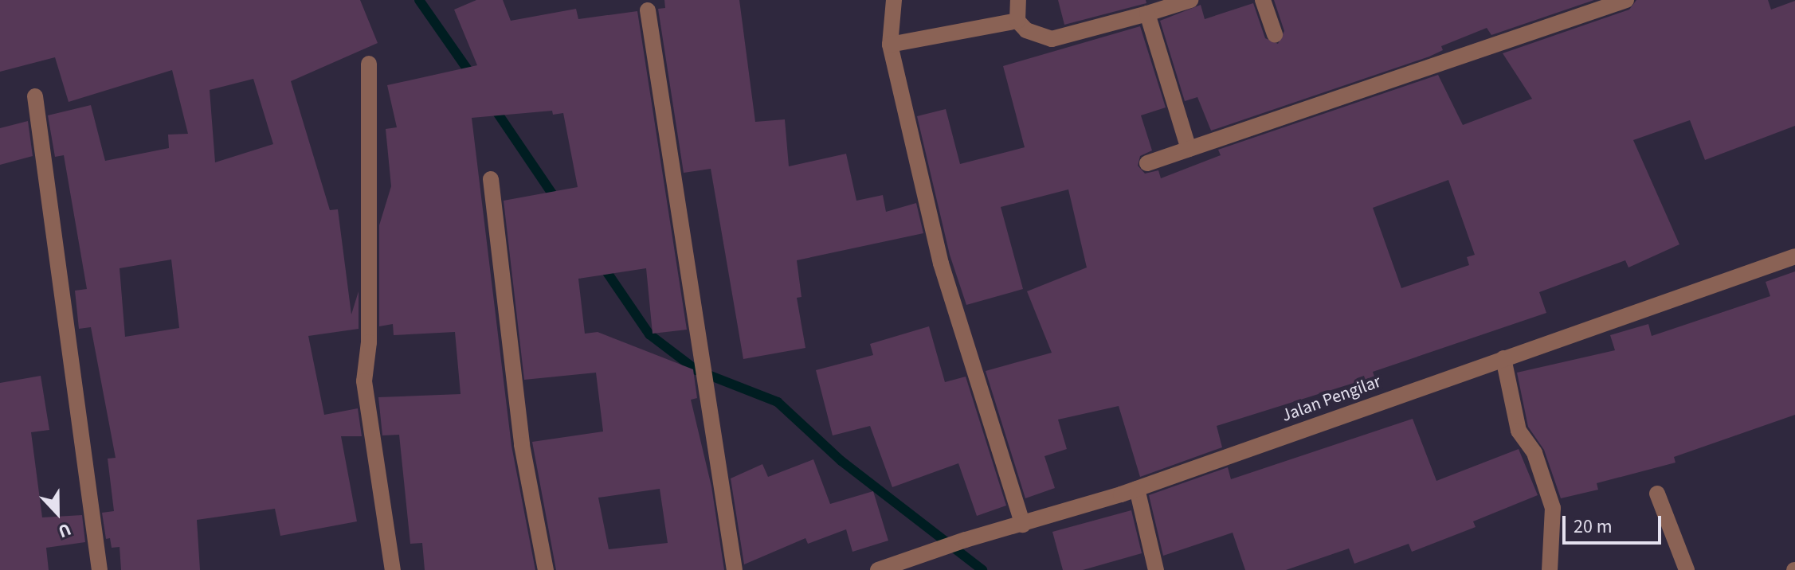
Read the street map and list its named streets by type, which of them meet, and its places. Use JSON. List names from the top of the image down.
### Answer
{
  "streets": {
    "street": ["Jalan Pengilar"]
  },
  "scale_bar": "20 m",
  "north": "bottom"
}
